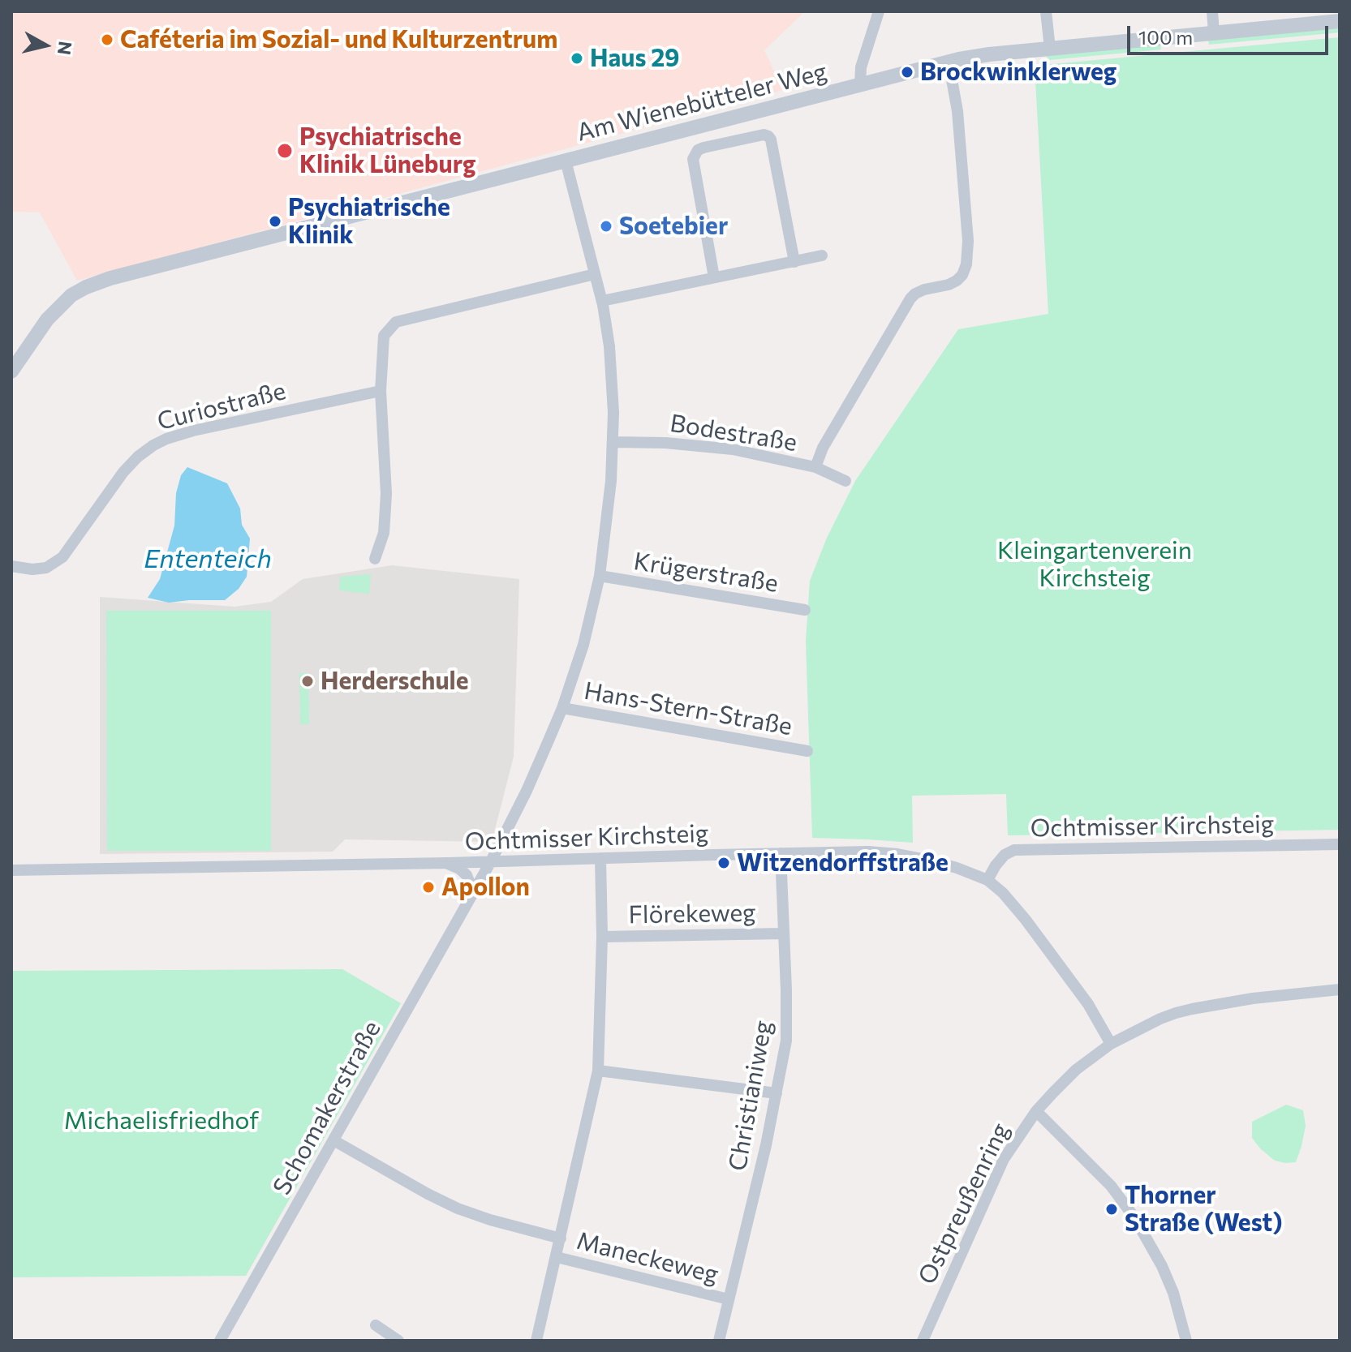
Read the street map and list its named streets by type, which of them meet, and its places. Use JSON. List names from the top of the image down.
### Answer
{
  "streets": {
    "street": [
      "Am Wienebütteler Weg",
      "Curiostraße",
      "Bodestraße",
      "Krügerstraße",
      "Hans-Stern-Straße",
      "Ochtmisser Kirchsteig",
      "Flörekeweg",
      "Christianiweg",
      "Schomakerstraße",
      "Ostpreußenring",
      "Maneckeweg"
    ]
  },
  "crossings": [
    ["Am Wienebütteler Weg", "Schomakerstraße"],
    ["Bodestraße", "Schomakerstraße"],
    ["Krügerstraße", "Schomakerstraße"],
    ["Hans-Stern-Straße", "Schomakerstraße"],
    ["Ochtmisser Kirchsteig", "Christianiweg"],
    ["Ochtmisser Kirchsteig", "Schomakerstraße"],
    ["Flörekeweg", "Christianiweg"],
    ["Christianiweg", "Maneckeweg"]
  ],
  "water": ["Ententeich"],
  "parks": ["Kleingartenverein Kirchsteig", "Michaelisfriedhof"],
  "places": [
    "Caféteria im Sozial- und Kulturzentrum",
    "Haus 29",
    "Brockwinklerweg",
    "Psychiatrische Klinik Lüneburg",
    "Psychiatrische Klinik",
    "Soetebier",
    "Herderschule",
    "Witzendorffstraße",
    "Apollon",
    "Thorner Straße (West)"
  ],
  "scale_bar": "100 m",
  "north": "right"
}
